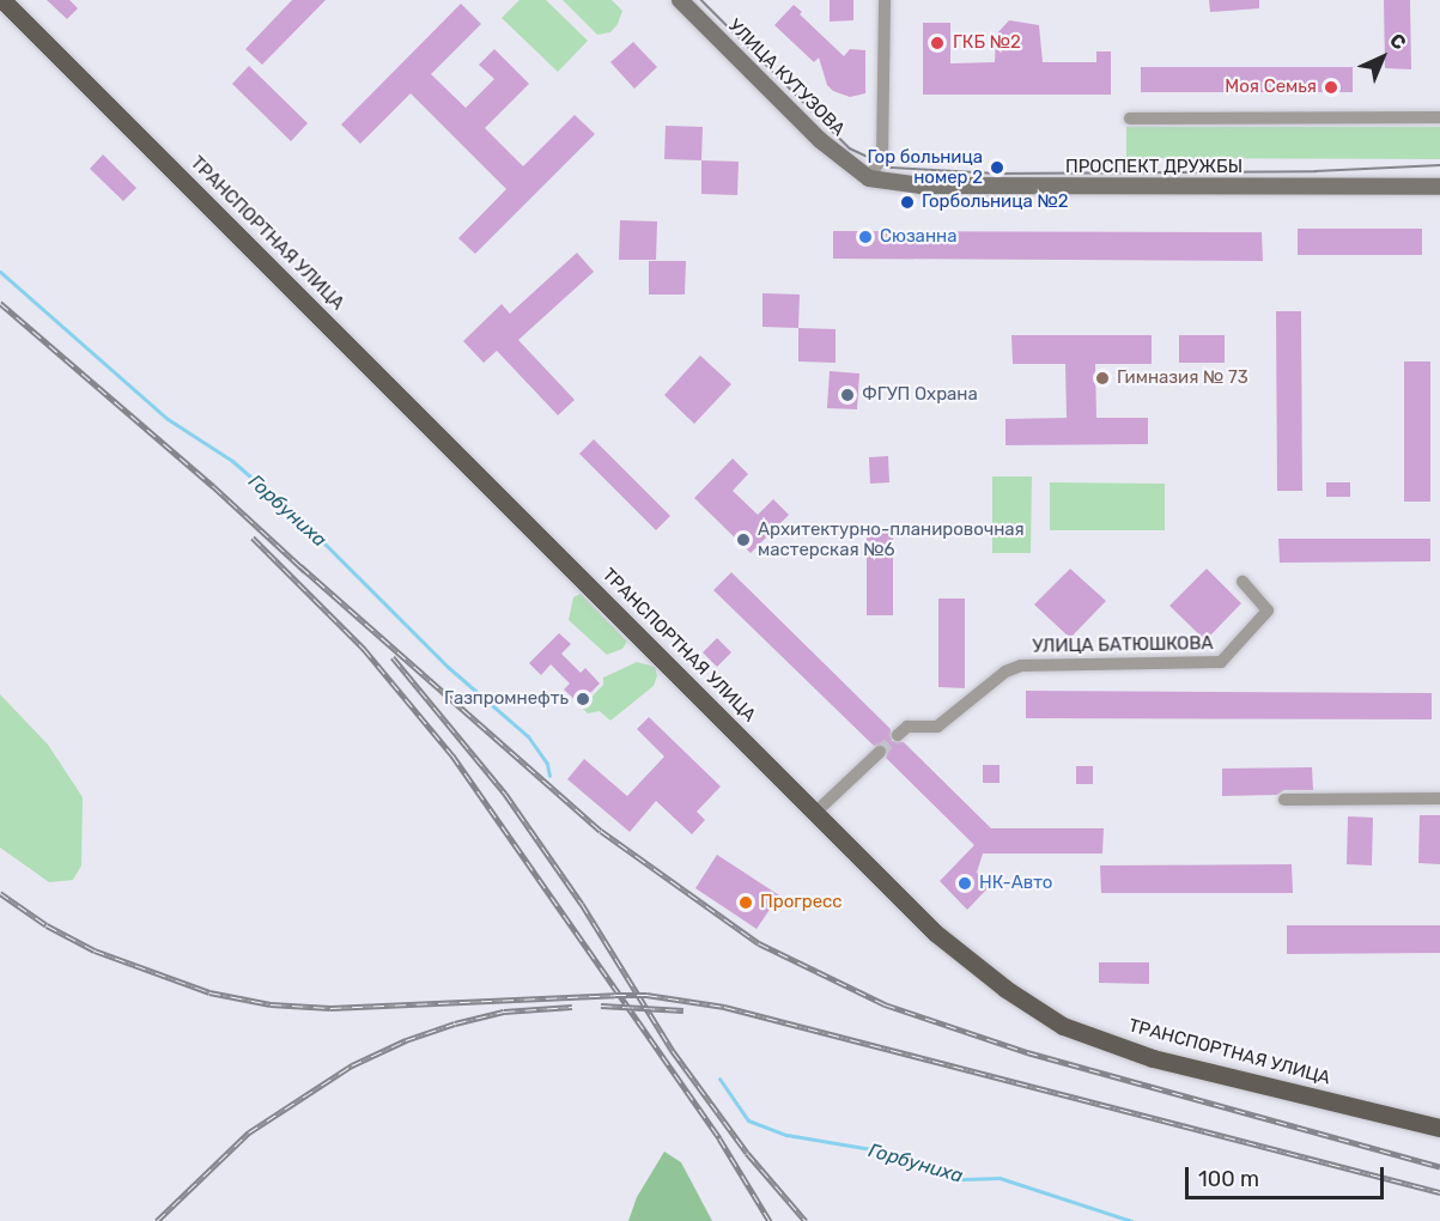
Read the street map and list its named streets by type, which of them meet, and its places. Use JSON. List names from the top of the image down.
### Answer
{
  "streets": {
    "main road": ["УЛИЦА КУТУЗОВА", "ПРОСПЕКТ ДРУЖБЫ", "ТРАНСПОРТНАЯ УЛИЦА"],
    "street": ["УЛИЦА БАТЮШКОВА"]
  },
  "crossings": [
    ["УЛИЦА КУТУЗОВА", "ПРОСПЕКТ ДРУЖБЫ"]
  ],
  "water": ["Горбуниха"],
  "places": [
    "ГКБ №2",
    "Моя Семья",
    "Гор больница номер 2",
    "Горбольница №2",
    "Сюзанна",
    "Гимназия № 73",
    "ФГУП Охрана",
    "Архитектурно-планировочная мастерская №6",
    "Газпромнефть",
    "НК-Авто",
    "Прогресс"
  ],
  "scale_bar": "100 m",
  "north": "top right"
}
